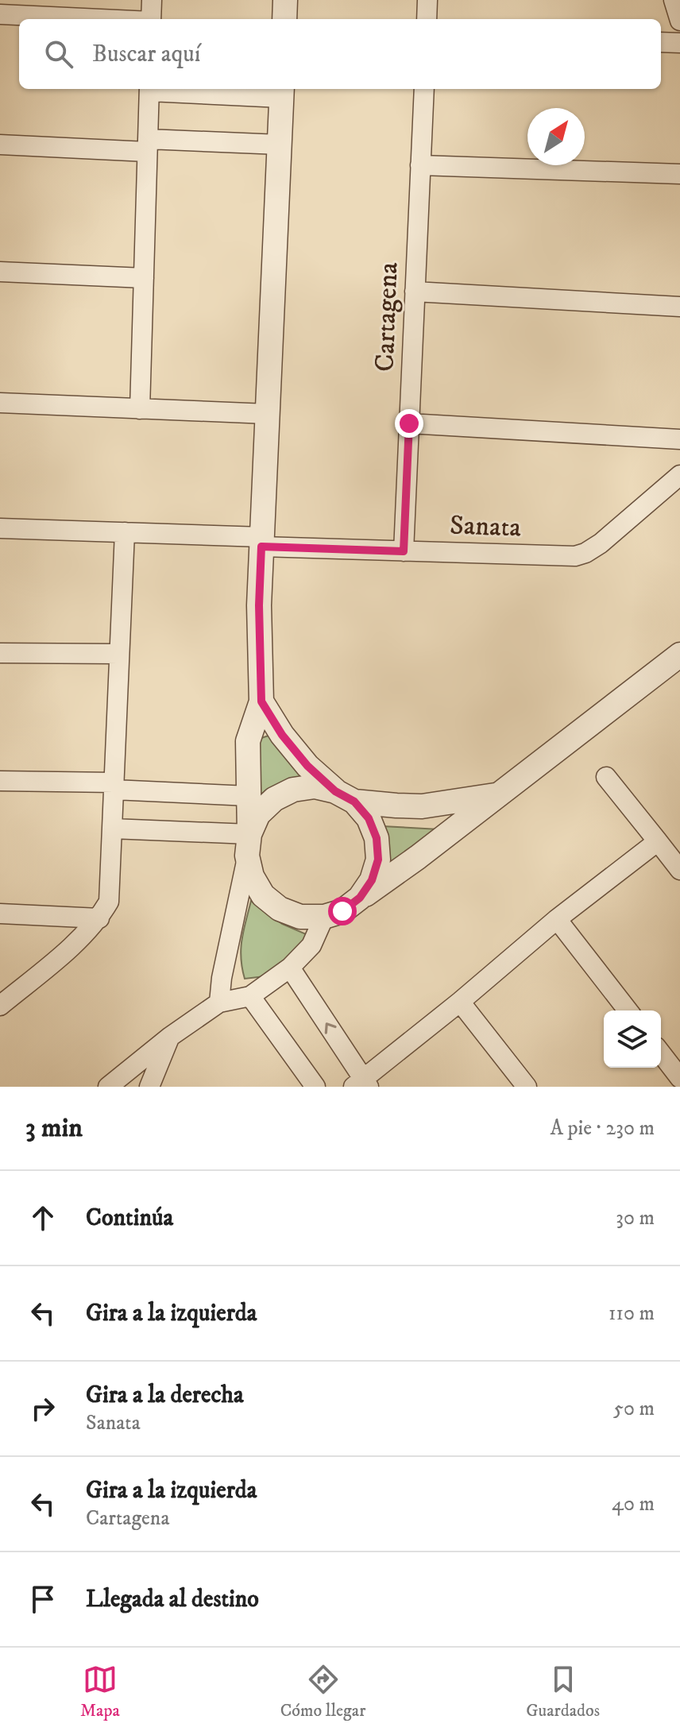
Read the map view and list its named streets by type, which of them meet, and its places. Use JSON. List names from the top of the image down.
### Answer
{
  "streets": {
    "street": ["Cartagena", "Sanata"]
  },
  "crossings": [
    ["Cartagena", "Sanata"]
  ],
  "north": "top right",
  "page": {
    "search": "Buscar aquí",
    "heading": ["3 min", "A pie · 230 m"],
    "list": [
      ["Continúa", "30 m"],
      ["Gira a la izquierda", "110 m"],
      ["Gira a la derecha", "Sanata", "50 m"],
      ["Gira a la izquierda", "Cartagena", "40 m"],
      "Llegada al destino"
    ],
    "nav": ["Mapa", "Cómo llegar", "Guardados"]
  }
}
